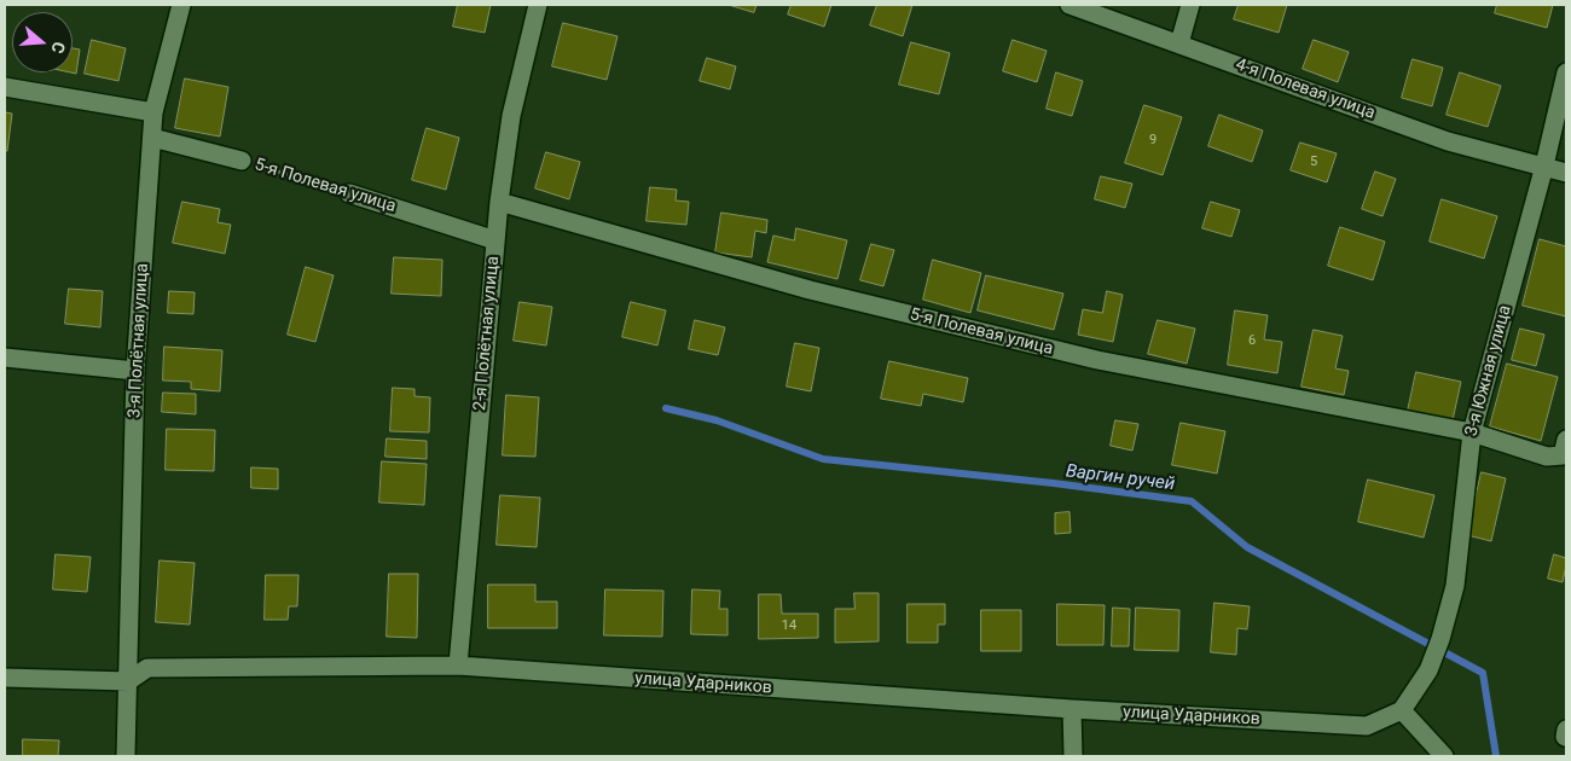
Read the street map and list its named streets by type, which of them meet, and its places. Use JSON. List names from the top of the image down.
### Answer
{
  "streets": {
    "street": [
      "4-я Полевая улица",
      "5-я Полевая улица",
      "2-я Полётная улица",
      "3-я Полётная улица",
      "3-я Южная улица",
      "улица Ударников"
    ]
  },
  "crossings": [
    ["4-я Полевая улица", "3-я Южная улица"],
    ["5-я Полевая улица", "2-я Полётная улица"],
    ["5-я Полевая улица", "3-я Полётная улица"],
    ["5-я Полевая улица", "3-я Южная улица"],
    ["2-я Полётная улица", "улица Ударников"],
    ["3-я Полётная улица", "улица Ударников"],
    ["3-я Южная улица", "улица Ударников"]
  ],
  "water": ["Варгин ручей"],
  "house_numbers": [
    "9",
    "5",
    "6",
    "14"
  ],
  "north": "right"
}
